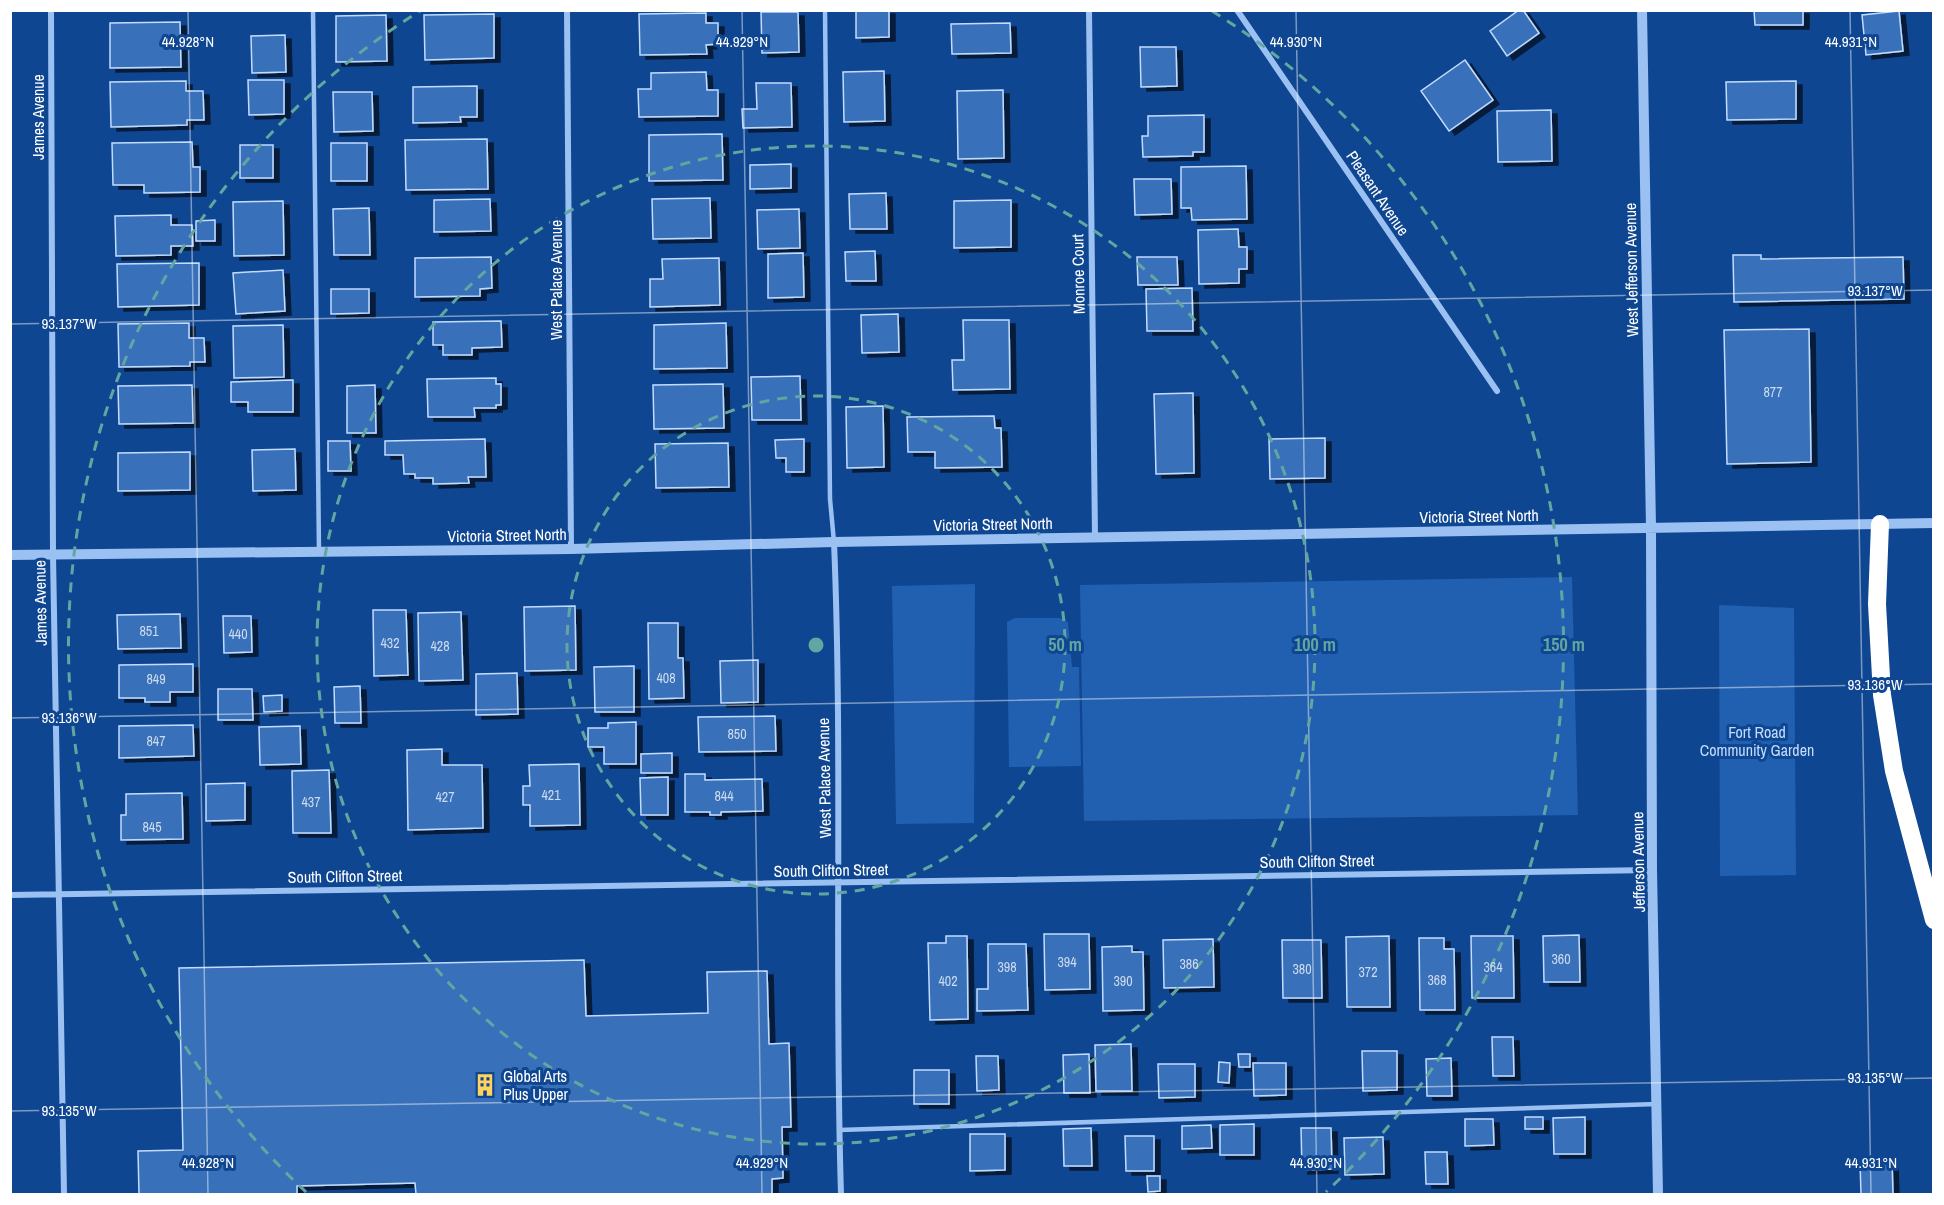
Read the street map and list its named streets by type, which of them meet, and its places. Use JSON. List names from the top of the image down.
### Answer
{
  "streets": {
    "street": [
      "James Avenue",
      "Pleasant Avenue",
      "West Jefferson Avenue",
      "Monroe Court",
      "West Palace Avenue",
      "Victoria Street North",
      "South Clifton Street",
      "Jefferson Avenue"
    ]
  },
  "crossings": [
    ["James Avenue", "Victoria Street North"],
    ["James Avenue", "South Clifton Street"],
    ["West Jefferson Avenue", "Victoria Street North"],
    ["West Jefferson Avenue", "Jefferson Avenue"],
    ["Monroe Court", "Victoria Street North"],
    ["West Palace Avenue", "Victoria Street North"],
    ["West Palace Avenue", "South Clifton Street"],
    ["Victoria Street North", "Jefferson Avenue"],
    ["South Clifton Street", "Jefferson Avenue"]
  ],
  "parks": ["Fort Road Community Garden"],
  "places": {
    "building": ["Global Arts Plus Upper"]
  },
  "house_numbers": [
    "877",
    "851",
    "440",
    "432",
    "428",
    "408",
    "849",
    "850",
    "847",
    "421",
    "844",
    "427",
    "437",
    "845",
    "360",
    "394",
    "386",
    "398",
    "364",
    "380",
    "372",
    "368",
    "402",
    "390"
  ],
  "coordinates": [
    "44.928°N",
    "44.929°N",
    "44.930°N",
    "44.931°N",
    "93.137°W",
    "93.136°W",
    "93.135°W"
  ],
  "rings": ["50 m", "100 m", "150 m"]
}
